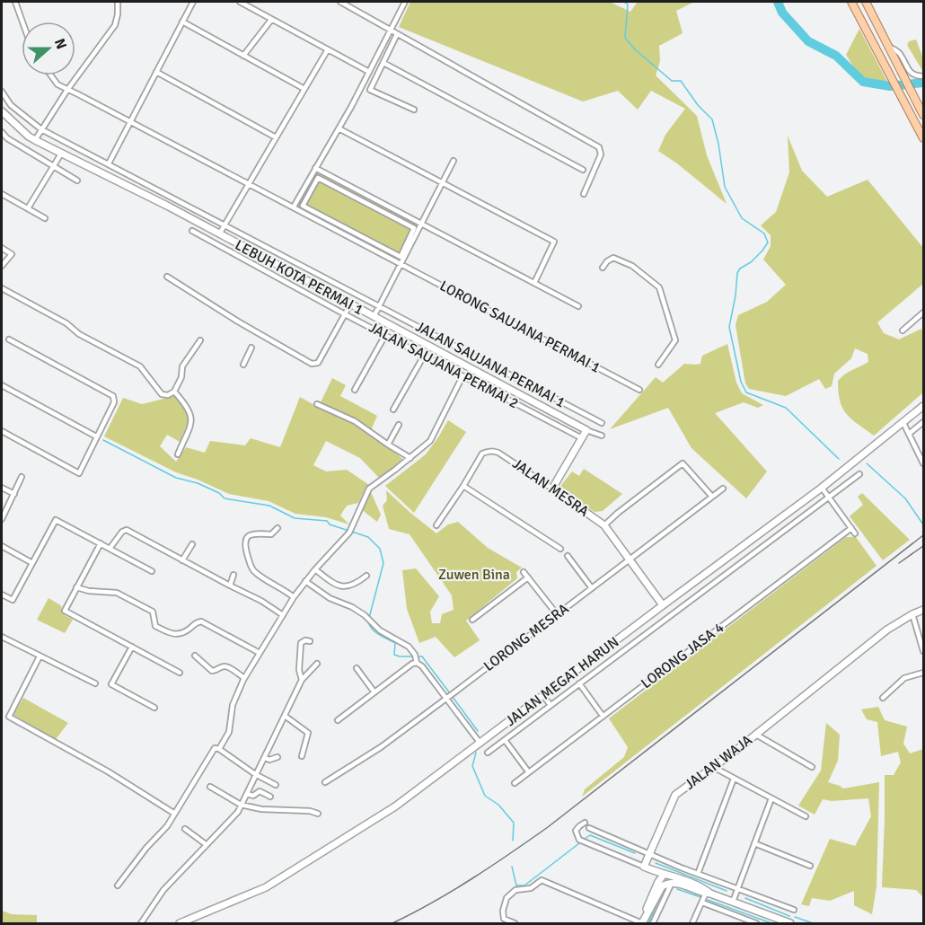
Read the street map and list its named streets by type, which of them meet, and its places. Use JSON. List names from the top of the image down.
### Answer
{
  "streets": {
    "street": [
      "LEBUH KOTA PERMAI 1",
      "LORONG SAUJANA PERMAI 1",
      "JALAN SAUJANA PERMAI 1",
      "JALAN SAUJANA PERMAI 2",
      "JALAN MESRA",
      "LORONG MESRA",
      "LORONG JASA 4",
      "JALAN MEGAT HARUN",
      "JALAN WAJA"
    ]
  },
  "crossings": [
    ["LEBUH KOTA PERMAI 1", "JALAN SAUJANA PERMAI 1"],
    ["JALAN MESRA", "LORONG MESRA"],
    ["JALAN MESRA", "JALAN MEGAT HARUN"]
  ],
  "parks": ["Zuwen Bina"],
  "north": "right"
}
